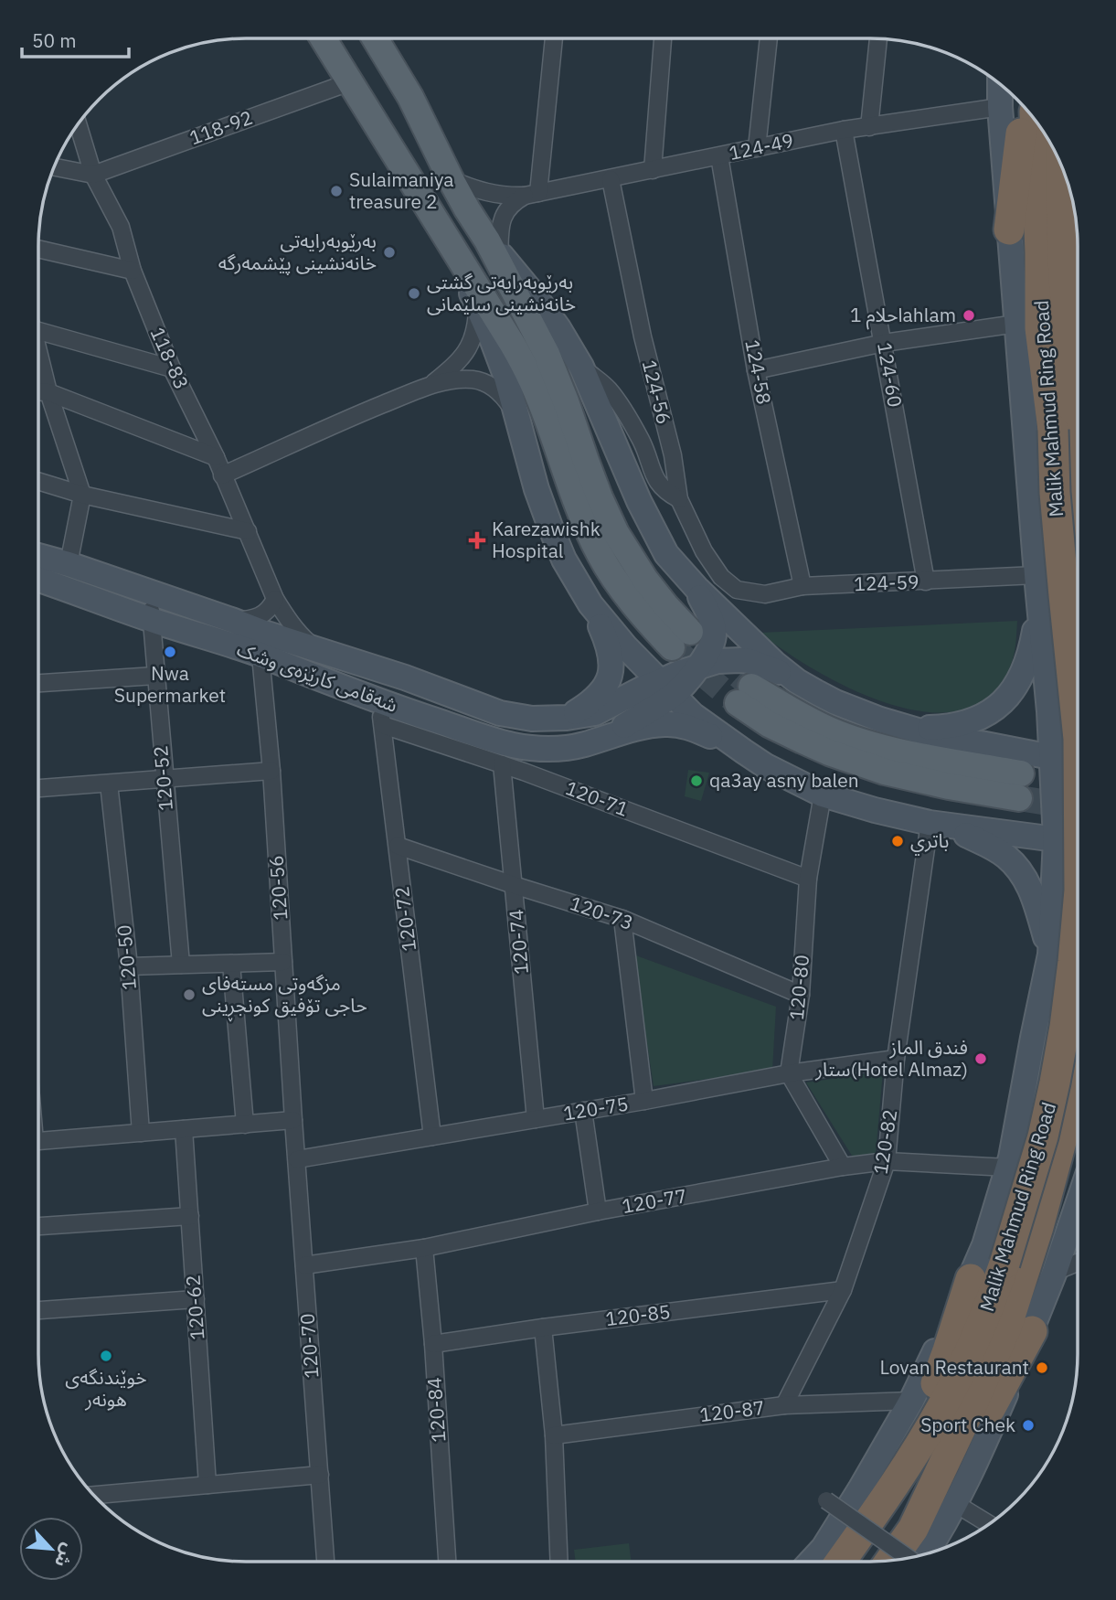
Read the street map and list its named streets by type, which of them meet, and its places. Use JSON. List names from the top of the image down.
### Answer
{
  "streets": {
    "highway": ["Malik Mahmud Ring Road"],
    "main road": ["شەقامی کارێزەی وشک"],
    "street": [
      "118-92",
      "124-49",
      "118-83",
      "124-58",
      "124-60",
      "124-56",
      "124-59",
      "120-52",
      "120-71",
      "120-56",
      "120-73",
      "120-72",
      "120-74",
      "120-50",
      "120-80",
      "120-75",
      "120-82",
      "120-77",
      "120-62",
      "120-85",
      "120-70",
      "120-84",
      "120-87"
    ]
  },
  "crossings": [
    ["118-92", "118-83"],
    ["124-49", "124-58"],
    ["124-49", "124-60"],
    ["124-49", "124-56"],
    ["118-83", "شەقامی کارێزەی وشک"],
    ["124-58", "124-59"],
    ["124-60", "124-59"],
    ["124-56", "124-59"],
    ["شەقامی کارێزەی وشک", "120-52"],
    ["شەقامی کارێزەی وشک", "120-56"],
    ["شەقامی کارێزەی وشک", "120-72"],
    ["120-71", "120-72"],
    ["120-71", "120-74"],
    ["120-71", "120-80"],
    ["120-56", "120-70"],
    ["120-73", "120-72"],
    ["120-73", "120-74"],
    ["120-73", "120-80"],
    ["120-72", "120-75"],
    ["120-74", "120-75"],
    ["120-80", "120-75"],
    ["120-75", "120-82"],
    ["120-75", "120-70"],
    ["120-82", "120-77"],
    ["120-82", "120-85"],
    ["120-82", "120-87"],
    ["120-77", "120-70"],
    ["120-77", "120-84"],
    ["120-85", "120-84"]
  ],
  "places": {
    "other": [
      "Sulaimaniya treasure 2",
      "بەرێوبەرایەتی خانەنشینی پێشمەرگە",
      "بەرێوبەرایەتی گشتی خانەنشینی سلێمانی",
      "احلام 1ahlam",
      "Nwa Supermarket",
      "qa3ay asny balen",
      "باتري",
      "مزگەوتی مستەفاى حاجى تۆفيق کونجڕینی",
      "فندق الماز ستار(Hotel Almaz)",
      "خوێندنگەی هونەر",
      "Lovan Restaurant",
      "Sport Chek"
    ],
    "health": ["Karezawishk ‌Hospital"]
  },
  "scale_bar": "50 m",
  "north": "bottom right"
}
